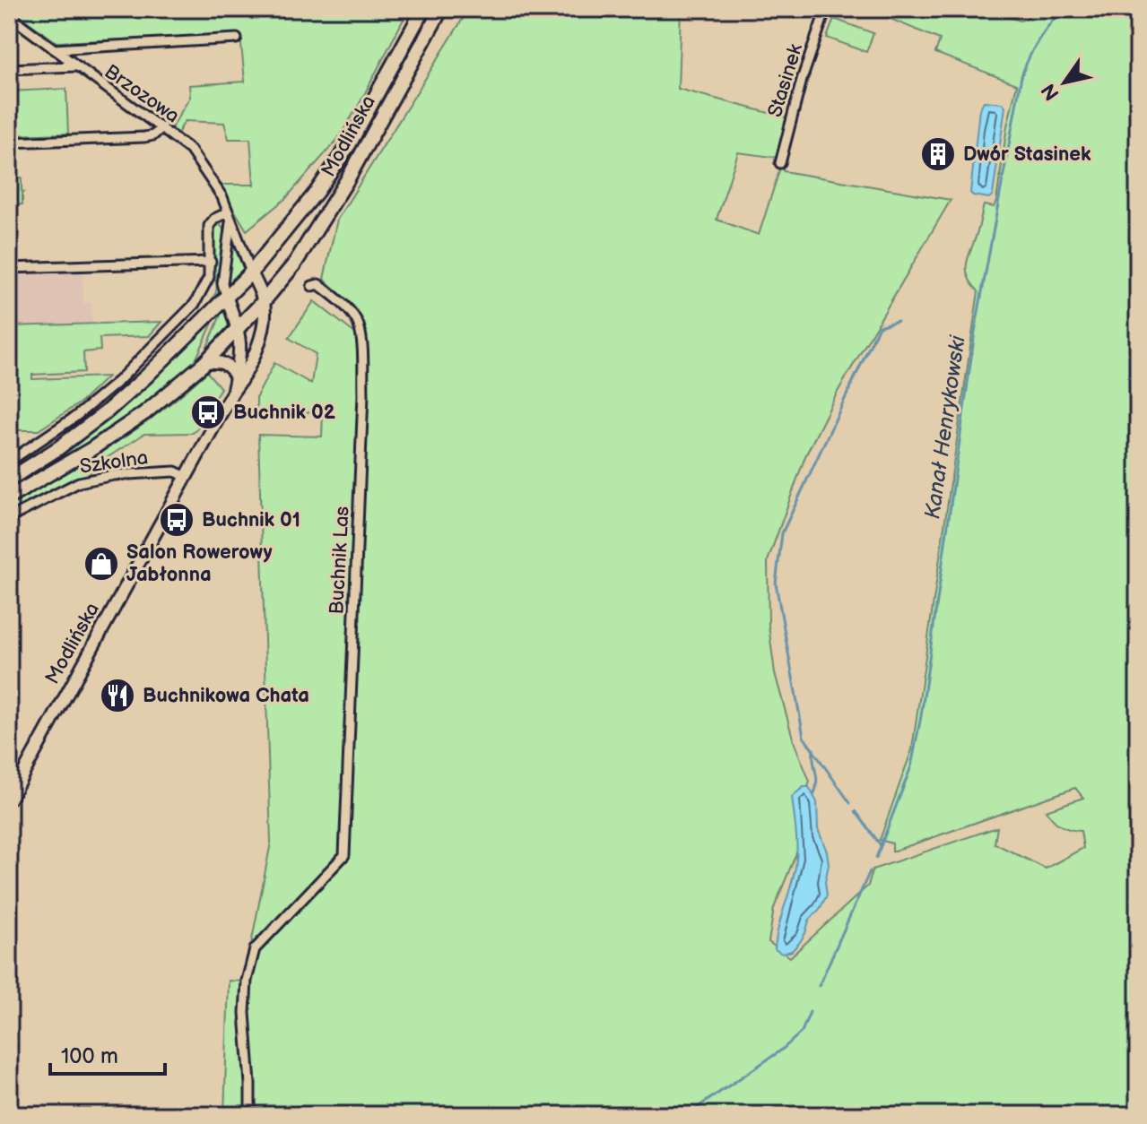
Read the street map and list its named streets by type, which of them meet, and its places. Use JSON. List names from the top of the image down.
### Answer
{
  "streets": {
    "main road": ["Modlińska"],
    "street": [
      "Stasinek",
      "Brzozowa",
      "Szkolna",
      "Buchnik Las"
    ]
  },
  "crossings": [
    ["Brzozowa", "Modlińska"],
    ["Modlińska", "Szkolna"]
  ],
  "water": ["Kanał Henrykowski"],
  "places": {
    "building": ["Dwór Stasinek"],
    "bus stop": ["Buchnik 02", "Buchnik 01"],
    "shop": ["Salon Rowerowy Jabłonna"],
    "restaurant": ["Buchnikowa Chata"]
  },
  "scale_bar": "100 m",
  "north": "bottom left"
}
